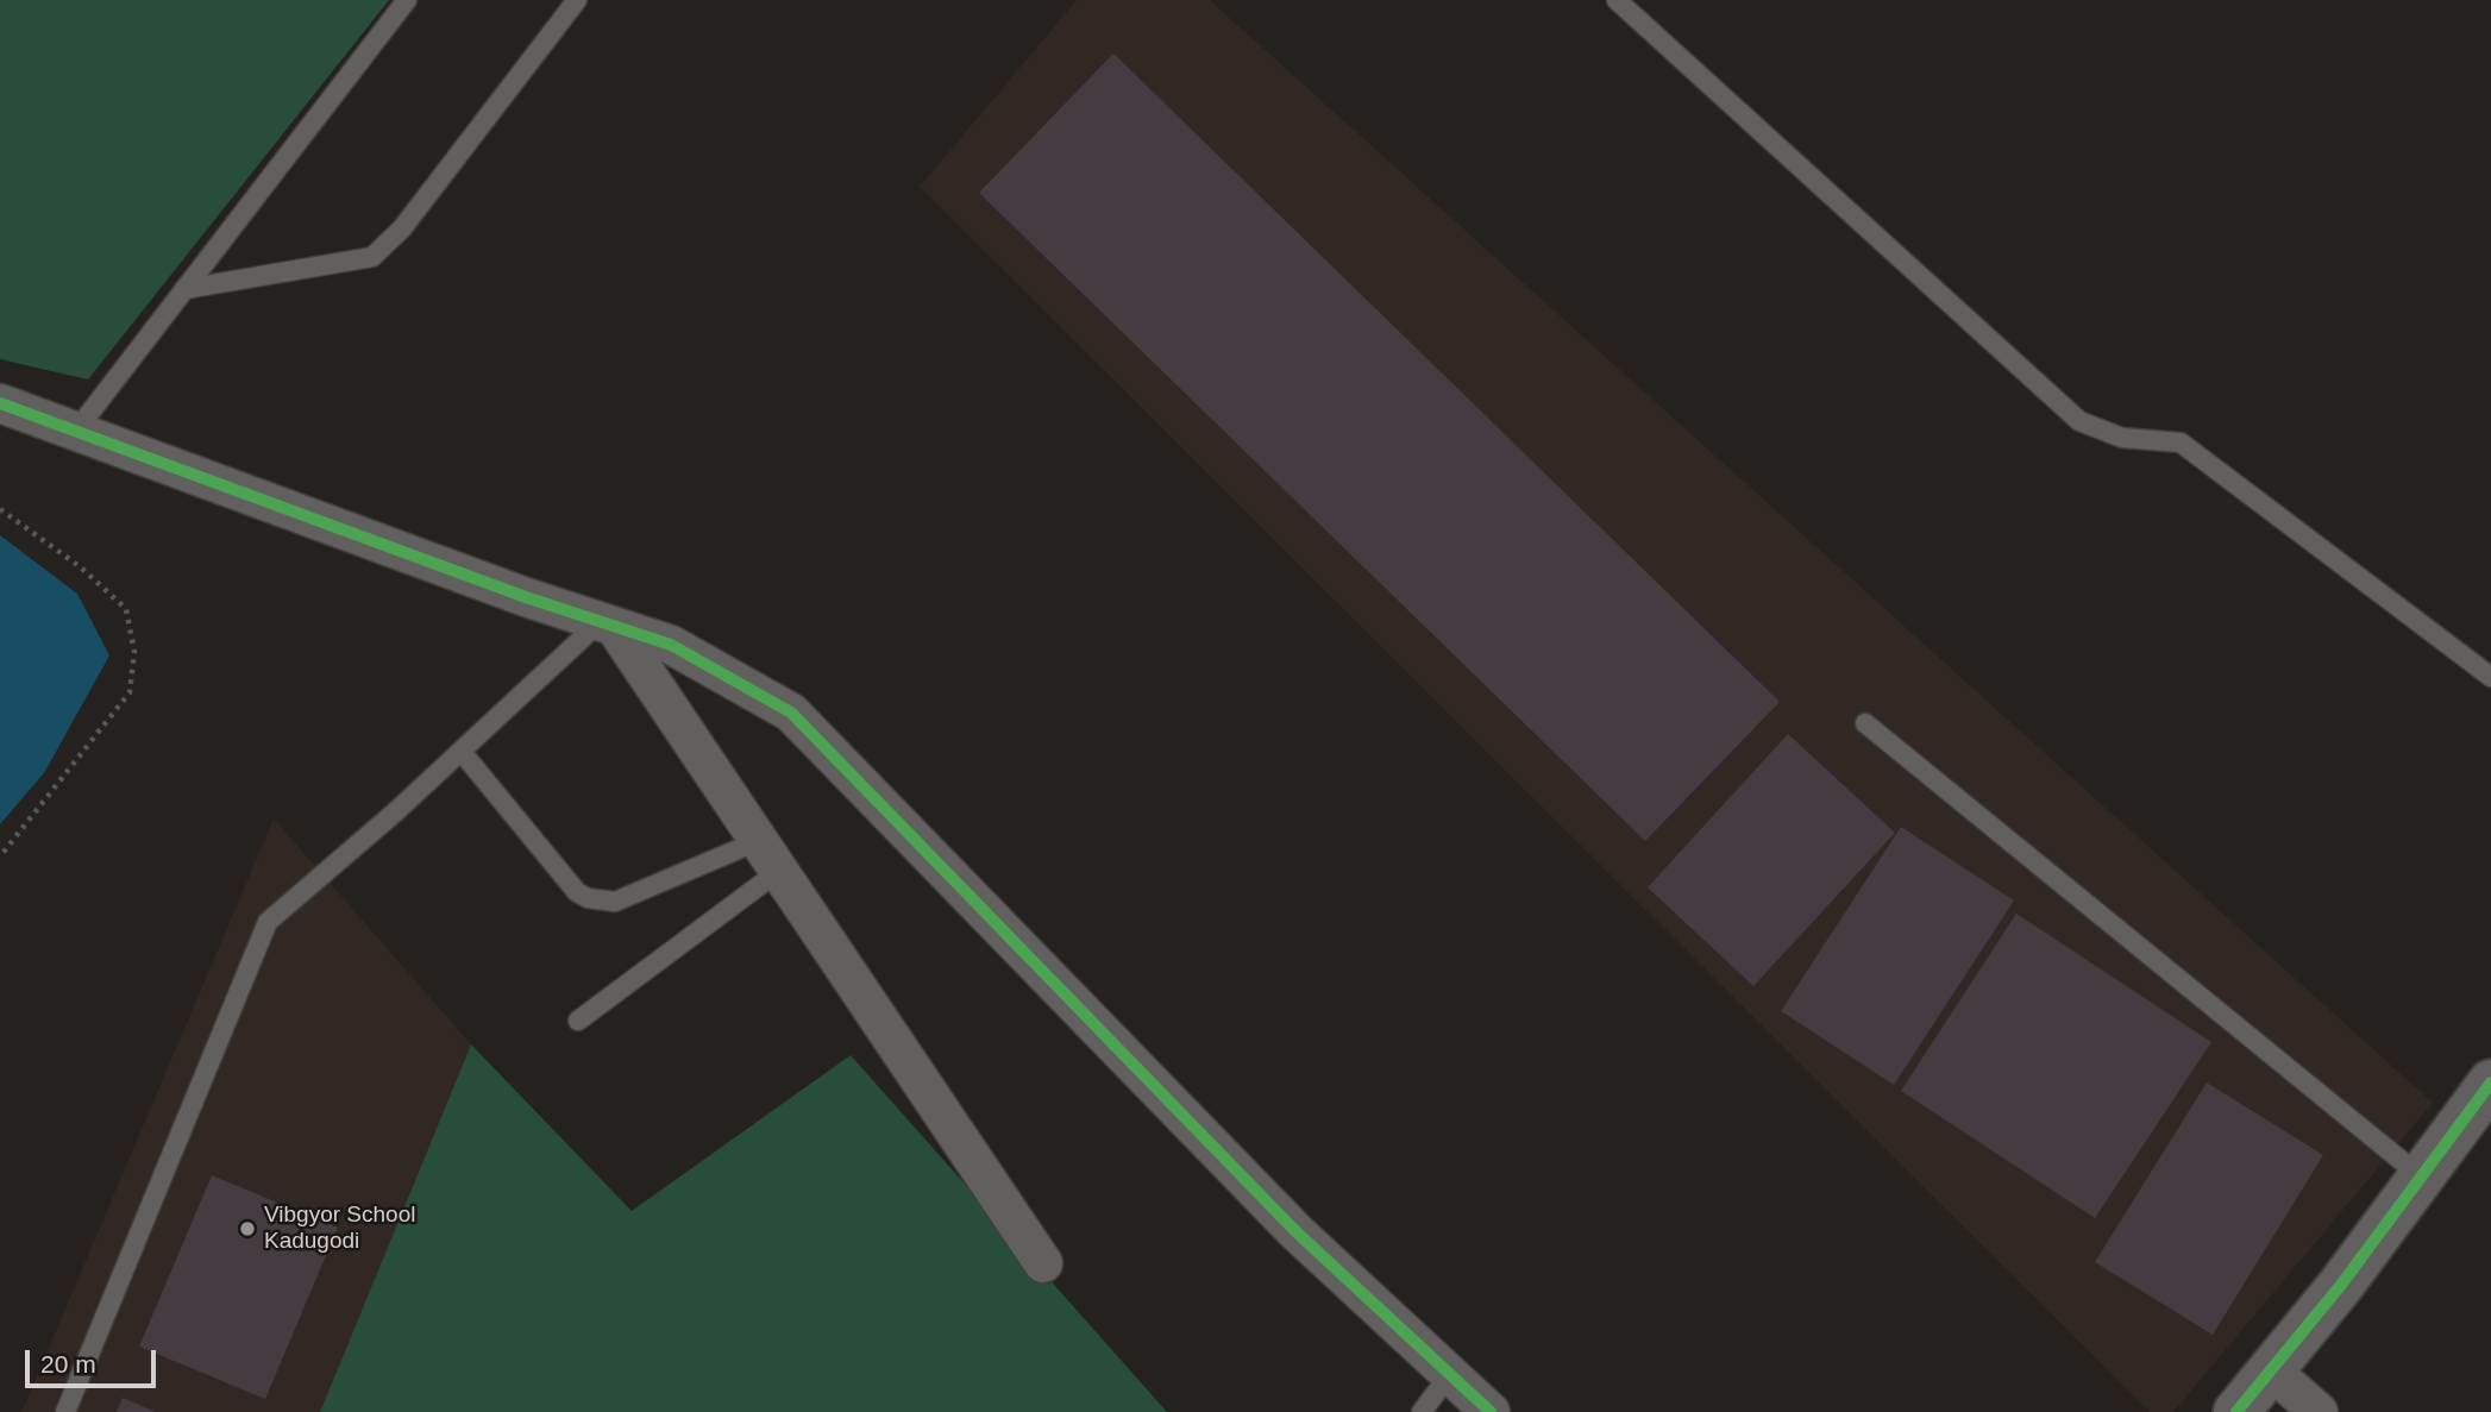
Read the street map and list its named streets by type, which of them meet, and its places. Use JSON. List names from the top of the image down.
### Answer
{
  "places": ["Vibgyor School Kadugodi"],
  "scale_bar": "20 m"
}
